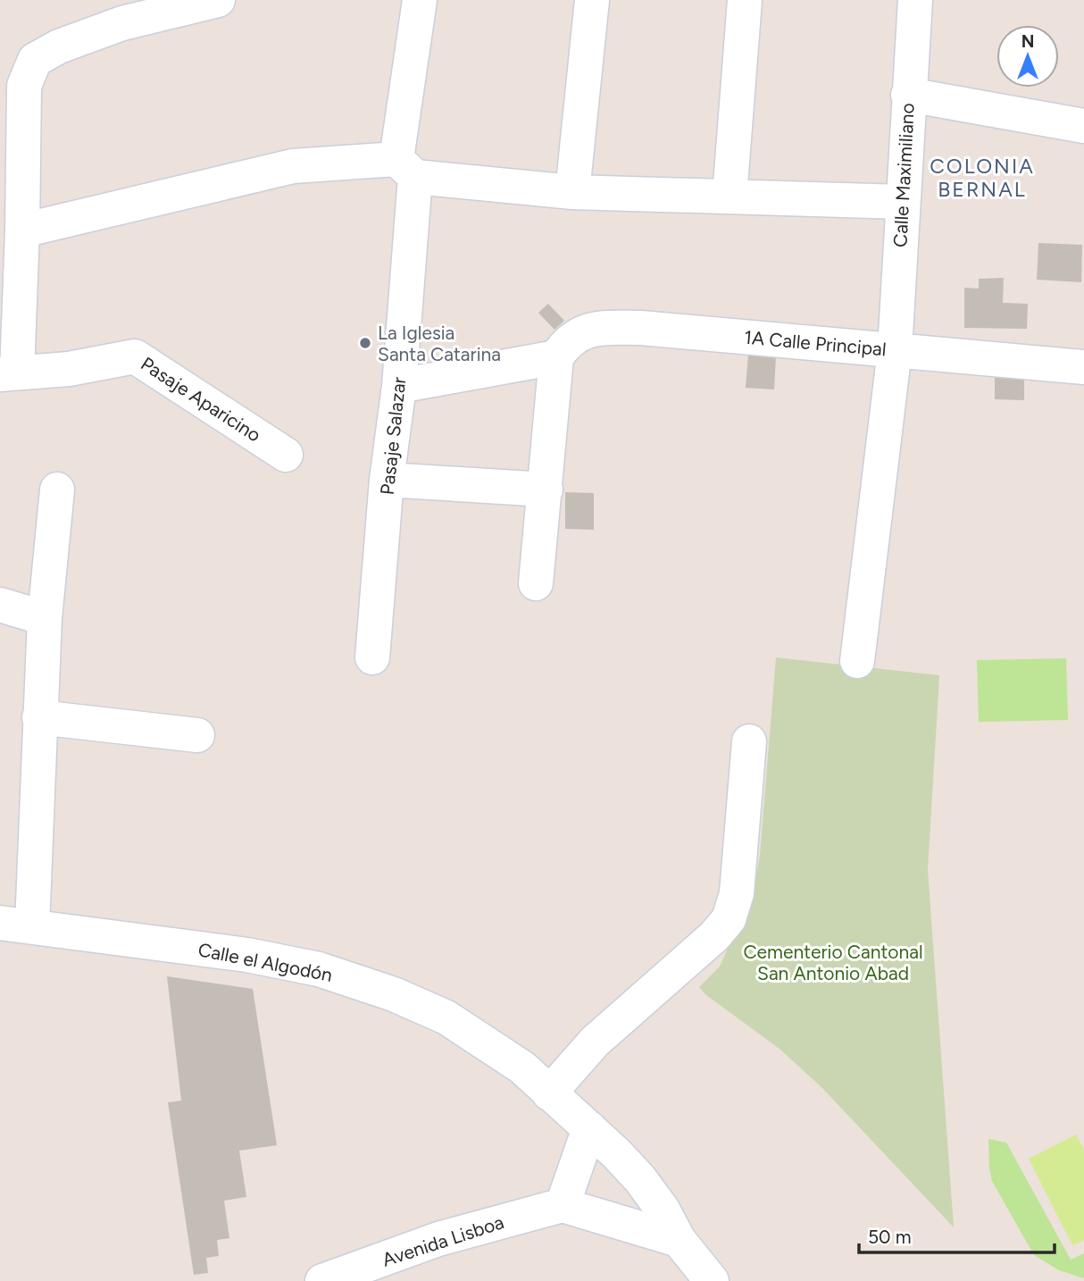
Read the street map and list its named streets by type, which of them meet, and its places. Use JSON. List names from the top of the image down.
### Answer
{
  "streets": {
    "street": [
      "Calle Maximiliano",
      "1A Calle Principal",
      "Pasaje Aparicino",
      "Pasaje Salazar",
      "Calle el Algodón",
      "Avenida Lisboa"
    ]
  },
  "crossings": [
    ["Calle Maximiliano", "1A Calle Principal"]
  ],
  "districts": ["COLONIA BERNAL"],
  "parks": ["Cementerio Cantonal San Antonio Abad"],
  "places": ["La Iglesia Santa Catarina"],
  "scale_bar": "50 m",
  "north": "top"
}
